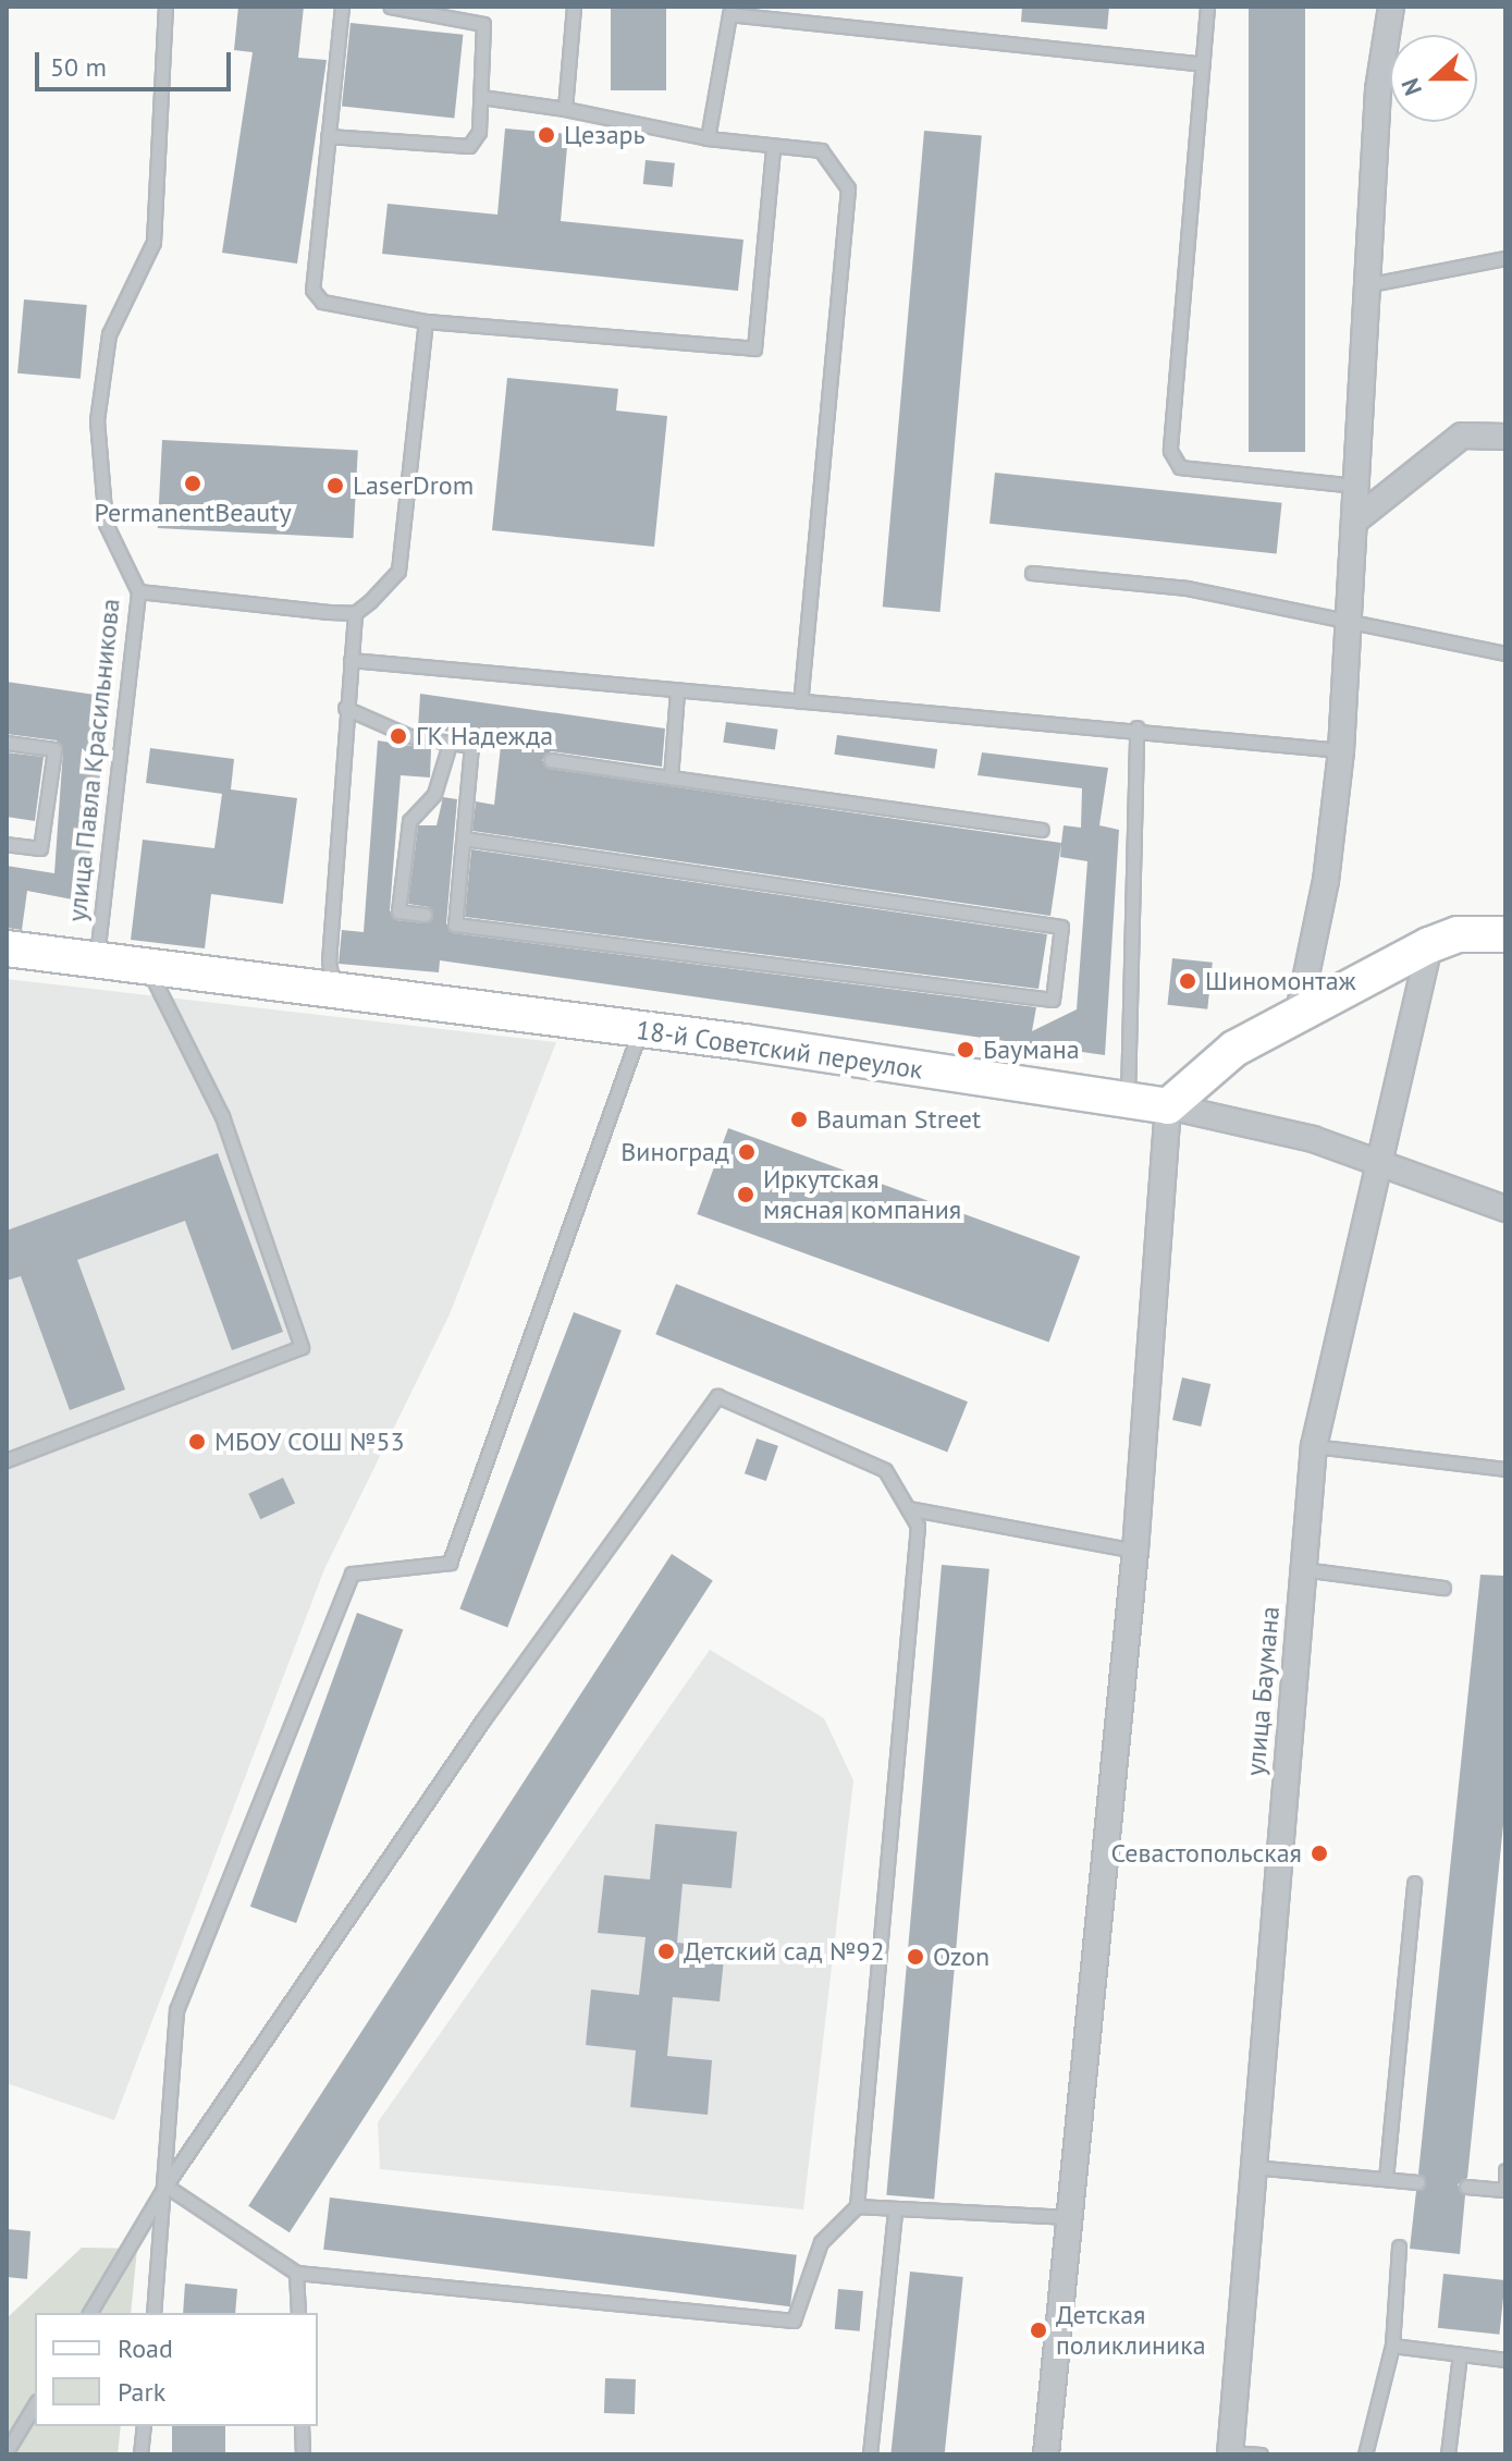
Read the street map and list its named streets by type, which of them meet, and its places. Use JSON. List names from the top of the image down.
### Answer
{
  "streets": {
    "street": ["18-й Советский переулок", "улица Баумана"],
    "lane": ["улица Павла Красильникова"]
  },
  "crossings": [
    ["улица Павла Красильникова", "18-й Советский переулок"]
  ],
  "places": [
    "Цезарь",
    "PermanentBeauty",
    "LaseгDrom",
    "ГК Надежда",
    "Шиномонтаж",
    "Баумана",
    "Bauman Street",
    "Виноград",
    "Иркутская мясная компания",
    "МБОУ СОШ №53",
    "Севастопольская",
    "Детский сад №92",
    "Ozon",
    "Детская поликлиника"
  ],
  "legend": ["Road", "Park"],
  "scale_bar": "50 m",
  "north": "left"
}
